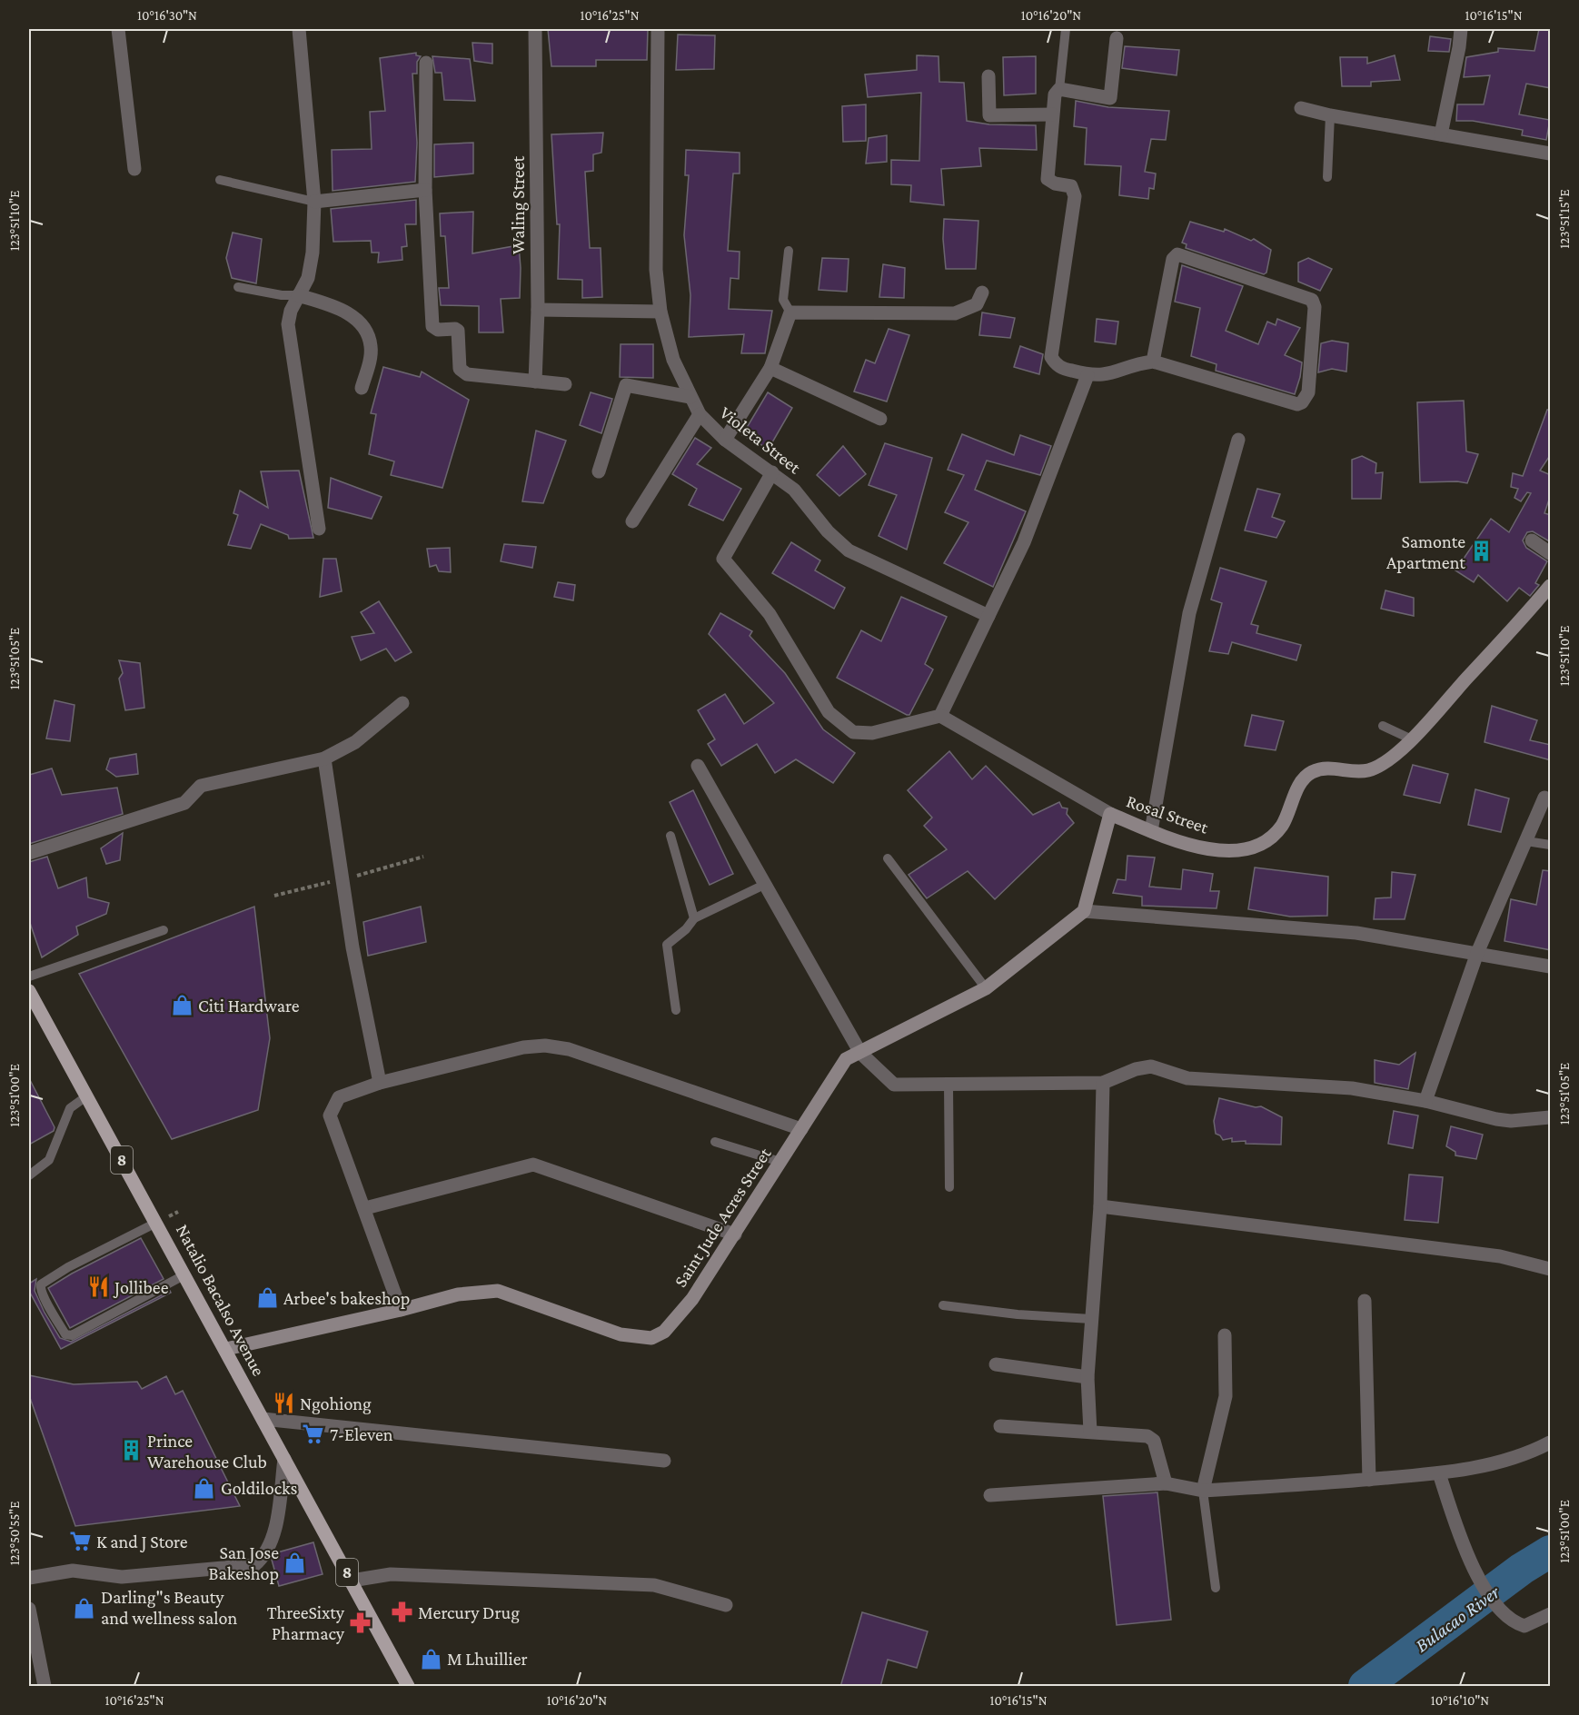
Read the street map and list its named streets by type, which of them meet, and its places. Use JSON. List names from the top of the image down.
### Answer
{
  "streets": {
    "main road": ["8", "Natalio Bacalso Avenue"],
    "street": [
      "Waling Street",
      "Violeta Street",
      "Rosal Street",
      "Saint Jude Acres Street"
    ]
  },
  "crossings": [
    ["Saint Jude Acres Street", "Natalio Bacalso Avenue"]
  ],
  "water": ["Bulacao River"],
  "places": {
    "building": ["Samonte Apartment", "Prince Warehouse Club"],
    "shop": [
      "Citi Hardware",
      "Arbee's bakeshop",
      "Goldilocks",
      "San Jose Bakeshop",
      "Darling\"s Beauty and wellness salon",
      "M Lhuillier"
    ],
    "restaurant": ["Jollibee", "Ngohiong"],
    "supermarket": ["7-Eleven", "K and J Store"],
    "pharmacy": ["Mercury Drug", "ThreeSixty Pharmacy"]
  },
  "coordinates": [
    "10°16'30\"N",
    "10°16'25\"N",
    "10°16'20\"N",
    "10°16'15\"N",
    "123°51'15\"E",
    "123°51'10\"E",
    "123°51'05\"E",
    "123°51'00\"E",
    "123°50'55\"E",
    "10°16'10\"N"
  ]
}
